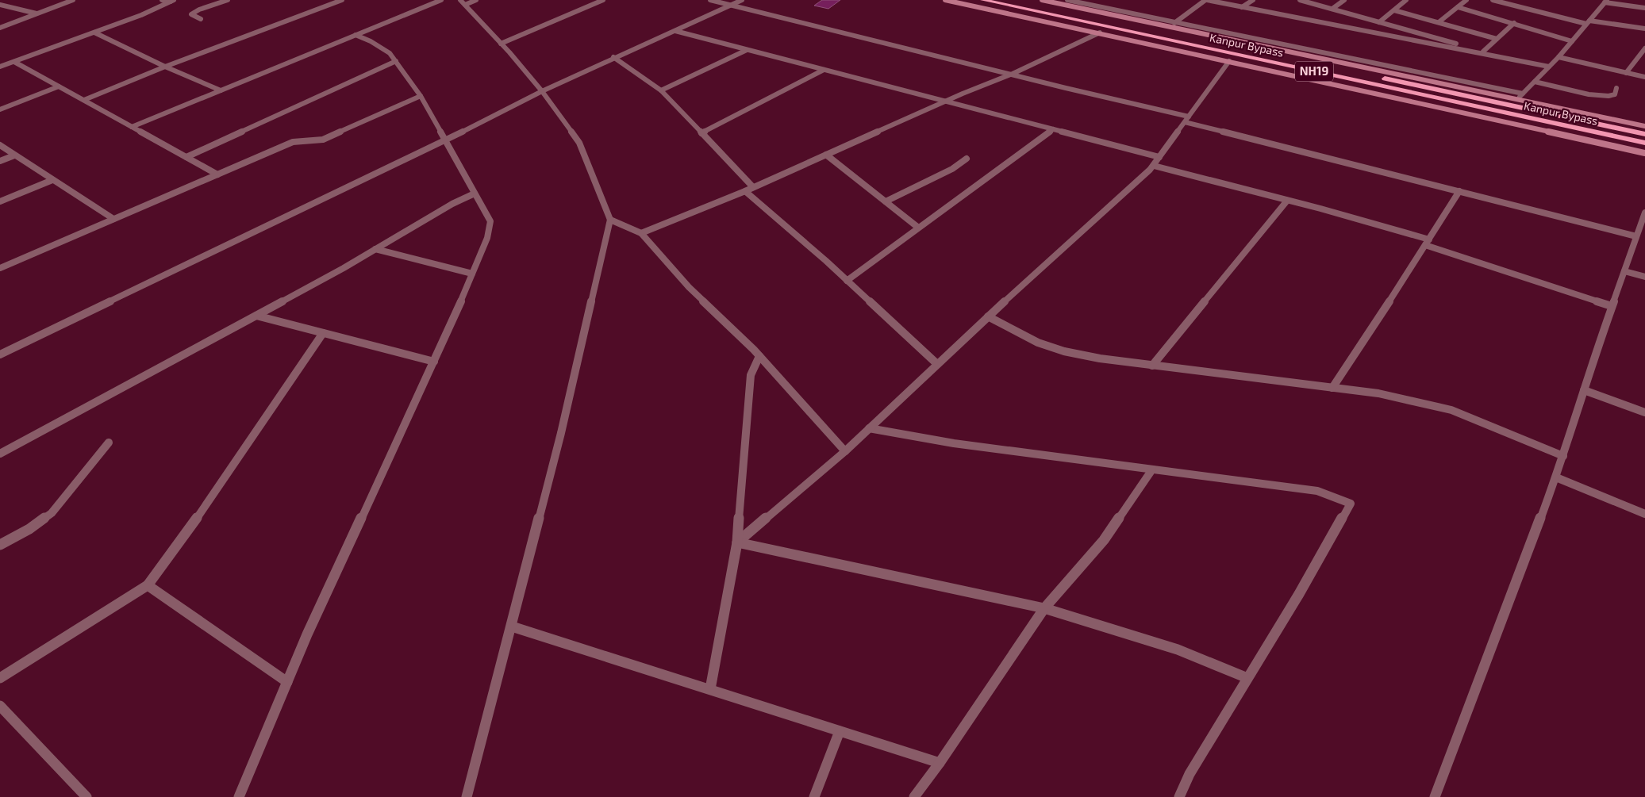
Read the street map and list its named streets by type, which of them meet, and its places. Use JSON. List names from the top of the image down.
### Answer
{
  "streets": {
    "highway": ["Kanpur Bypass", "NH19"]
  }
}
